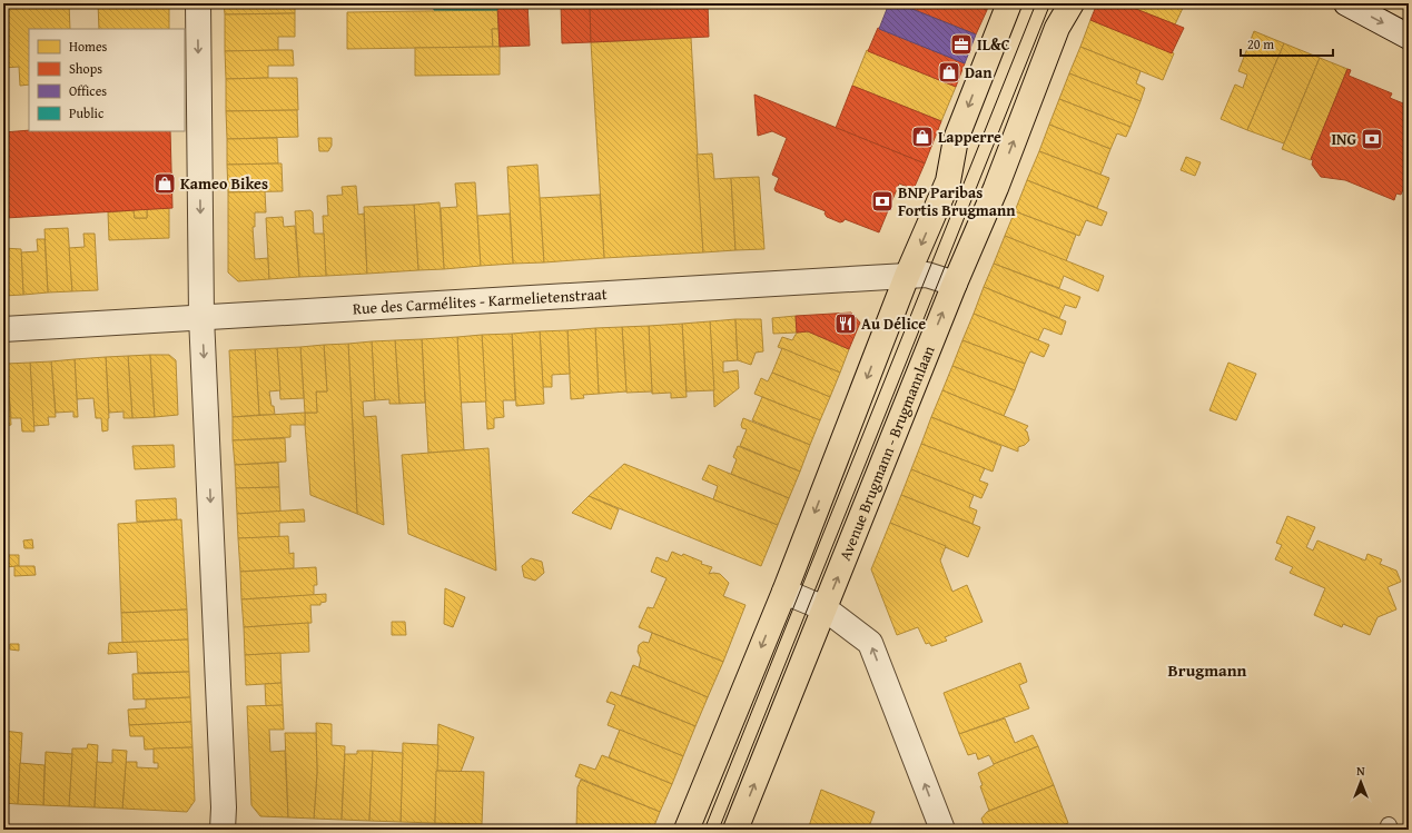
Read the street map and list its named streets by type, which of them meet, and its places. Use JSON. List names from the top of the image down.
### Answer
{
  "streets": {
    "main road": ["Avenue Brugmann - Brugmannlaan"],
    "street": ["Rue des Carmélites - Karmelietenstraat"]
  },
  "crossings": [
    ["Rue des Carmélites - Karmelietenstraat", "Avenue Brugmann - Brugmannlaan"]
  ],
  "districts": ["Brugmann"],
  "places": {
    "office": ["IL&C"],
    "shop": ["Dan", "Lapperre", "Kameo Bikes"],
    "bank": ["ING", "BNP Paribas Fortis Brugmann"],
    "restaurant": ["Au Délice"]
  },
  "legend": [
    "Homes",
    "Shops",
    "Offices",
    "Public"
  ],
  "scale_bar": "20 m",
  "north": "top"
}
